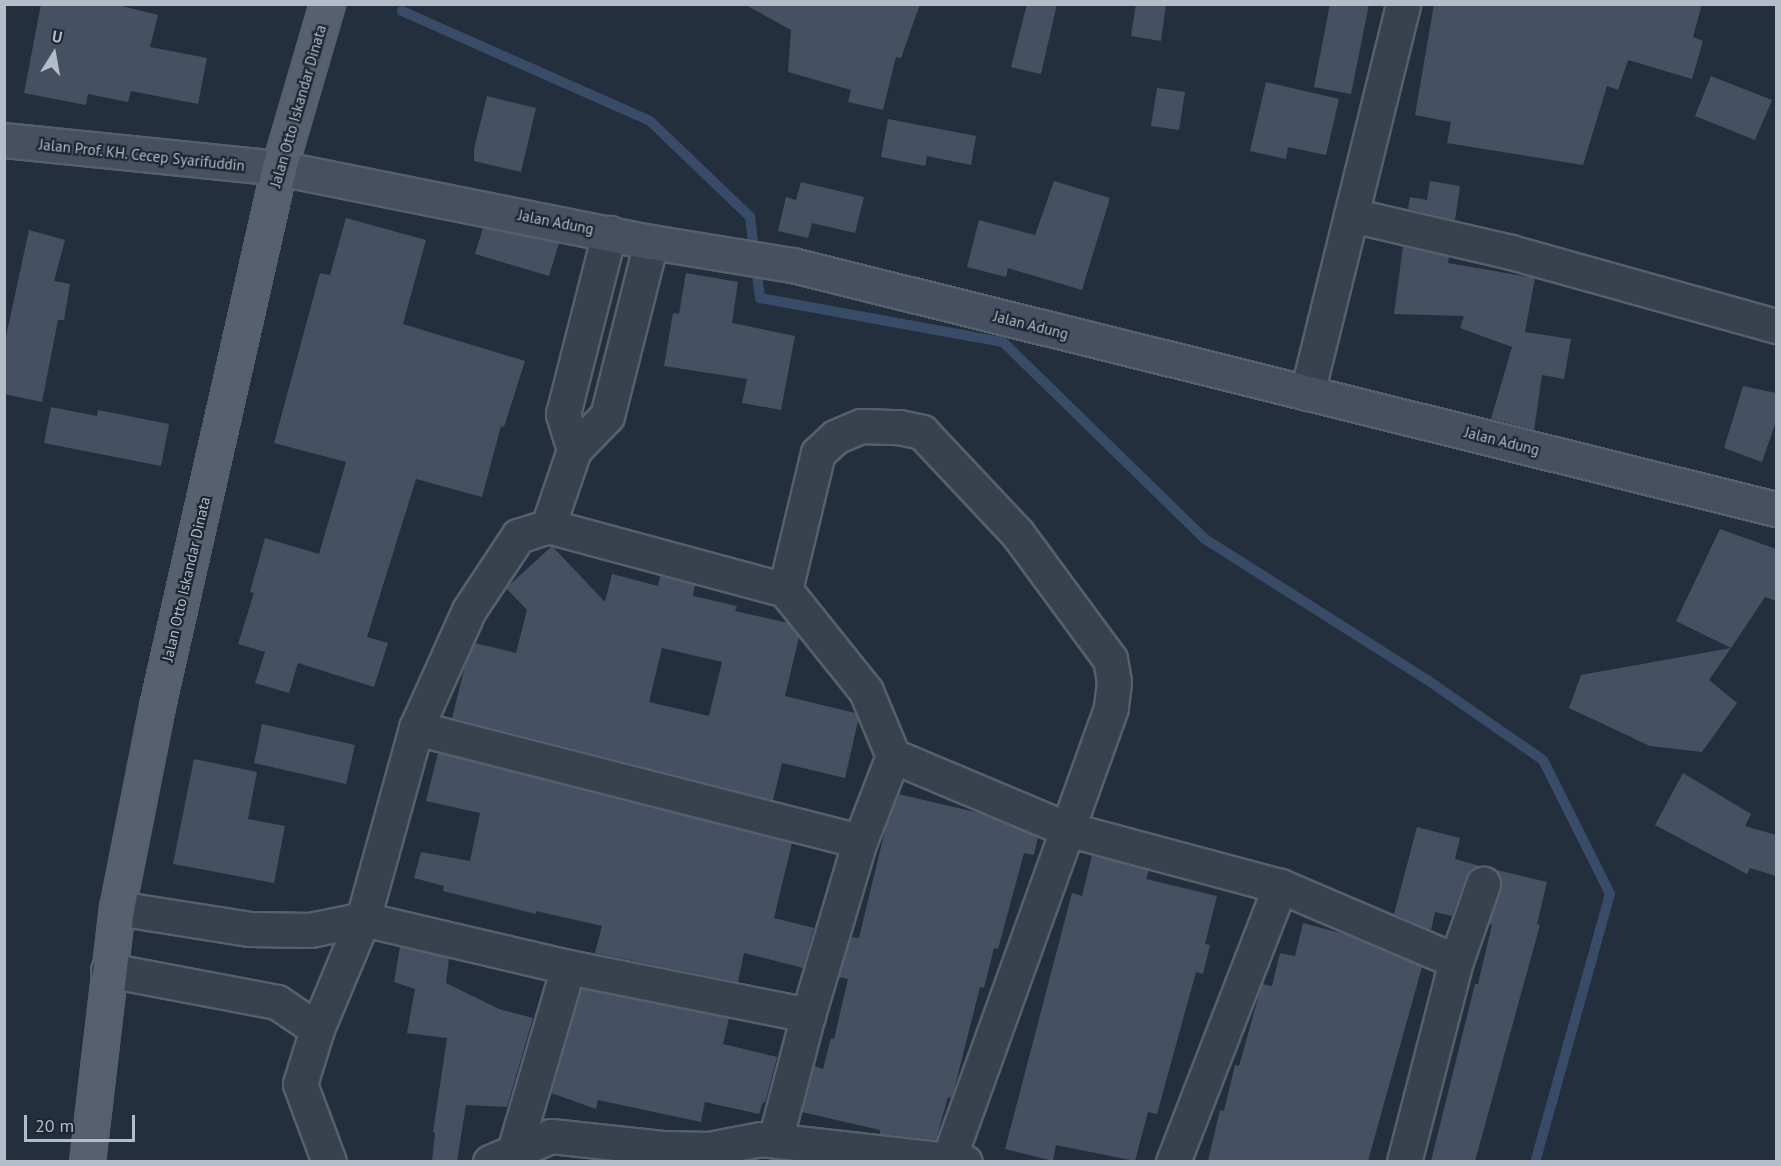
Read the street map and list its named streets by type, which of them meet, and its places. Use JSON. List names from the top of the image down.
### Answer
{
  "streets": {
    "main road": ["Jalan Otto Iskandar Dinata", "Jalan Prof. KH. Cecep Syarifuddin", "Jalan Adung"]
  },
  "crossings": [
    ["Jalan Otto Iskandar Dinata", "Jalan Prof. KH. Cecep Syarifuddin"],
    ["Jalan Otto Iskandar Dinata", "Jalan Adung"],
    ["Jalan Prof. KH. Cecep Syarifuddin", "Jalan Adung"]
  ],
  "scale_bar": "20 m",
  "north": "top"
}
